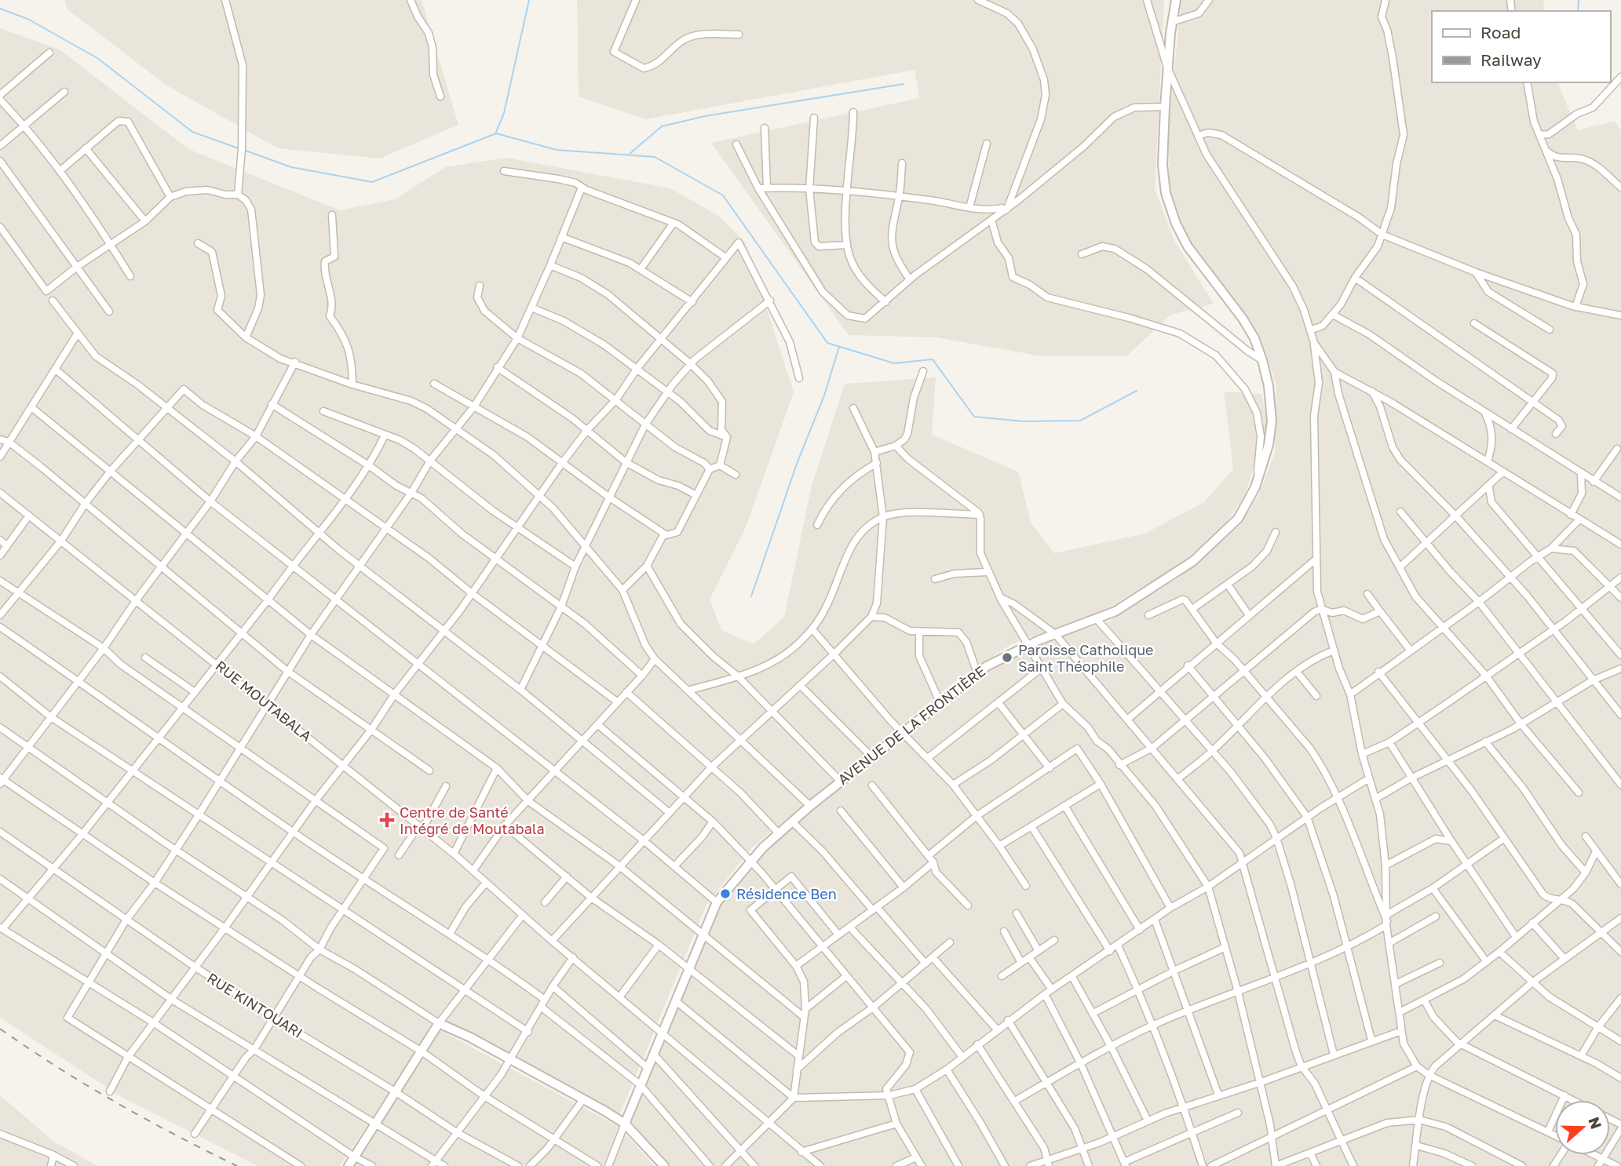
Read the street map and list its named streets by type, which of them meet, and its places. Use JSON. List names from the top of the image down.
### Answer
{
  "streets": {
    "street": ["RUE MOUTABALA", "AVENUE DE LA FRONTIÈRE", "RUE KINTOUARI"]
  },
  "crossings": [
    ["RUE MOUTABALA", "AVENUE DE LA FRONTIÈRE"]
  ],
  "places": {
    "other": ["Paroisse Catholique Saint Théophile", "Résidence Ben"],
    "health": ["Centre de Santé Intégré de Moutabala"]
  },
  "legend": ["Road", "Railway"],
  "north": "right"
}
